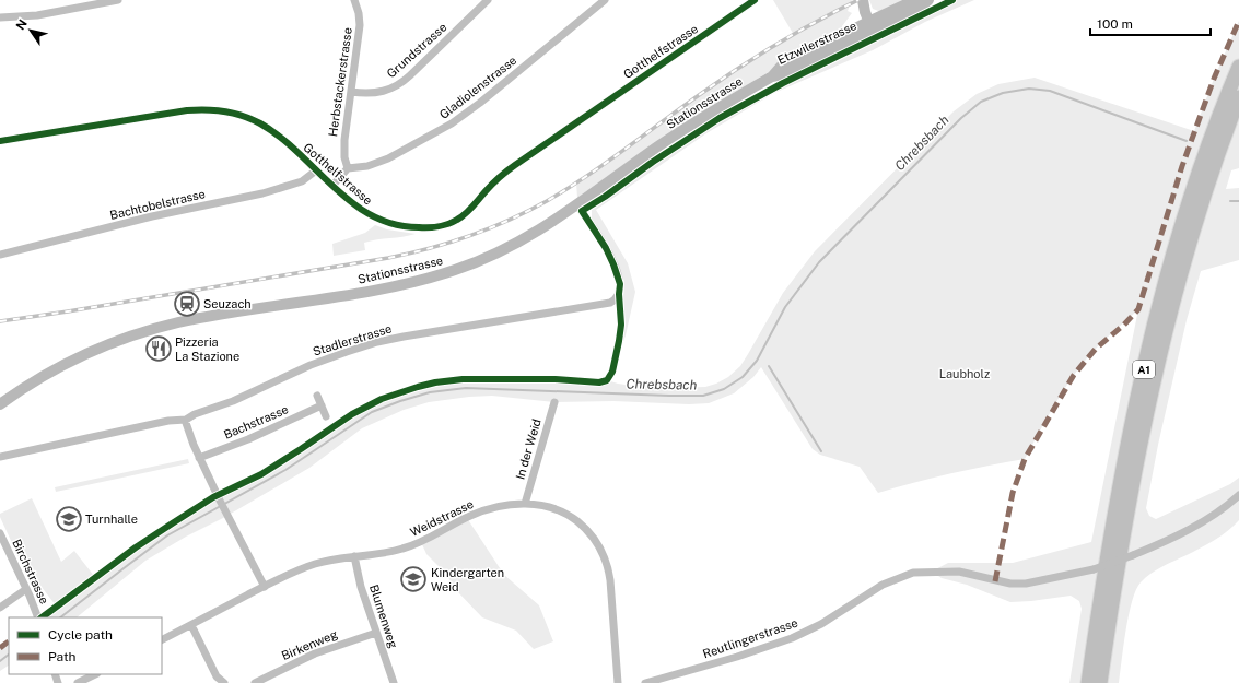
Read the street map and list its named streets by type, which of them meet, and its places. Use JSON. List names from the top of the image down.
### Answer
{
  "streets": {
    "highway": ["A1"],
    "main road": ["Etzwilerstrasse", "Stationsstrasse"],
    "street": [
      "Grundstrasse",
      "Gotthelfstrasse",
      "Herbstackerstrasse",
      "Gladiolenstrasse",
      "Bachtobelstrasse",
      "Stadlerstrasse",
      "Bachstrasse",
      "In der Weid",
      "Weidstrasse",
      "Birchstrasse",
      "Blumenweg",
      "Reutlingerstrasse",
      "Birkenweg"
    ]
  },
  "crossings": [
    ["Etzwilerstrasse", "Stationsstrasse"],
    ["Grundstrasse", "Herbstackerstrasse"],
    ["Gotthelfstrasse", "Bachtobelstrasse"],
    ["Herbstackerstrasse", "Gladiolenstrasse"],
    ["Stationsstrasse", "Stadlerstrasse"],
    ["In der Weid", "Weidstrasse"],
    ["Weidstrasse", "Blumenweg"],
    ["Blumenweg", "Birkenweg"]
  ],
  "water": ["Chrebsbach"],
  "parks": ["Laubholz"],
  "places": {
    "station": ["Seuzach"],
    "restaurant": ["Pizzeria La Stazione"],
    "school or university": ["Turnhalle", "Kindergarten Weid"]
  },
  "legend": ["Cycle path", "Path"],
  "scale_bar": "100 m",
  "north": "top left"
}
